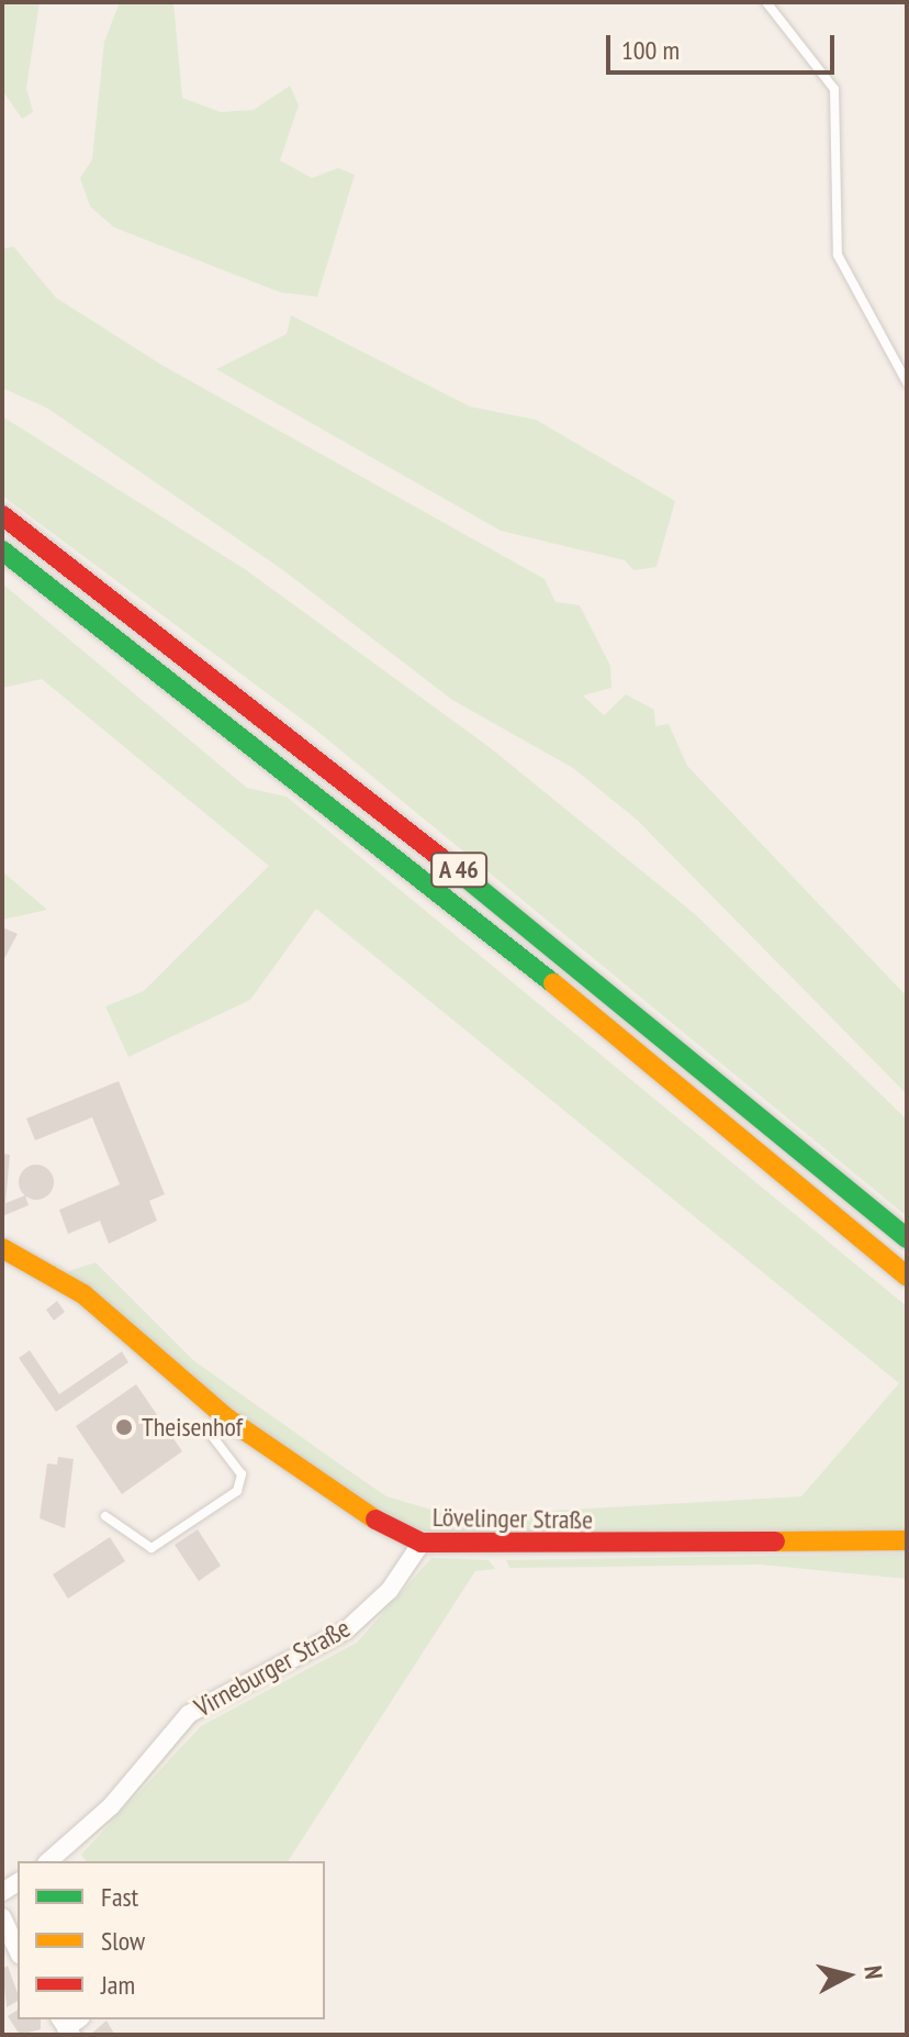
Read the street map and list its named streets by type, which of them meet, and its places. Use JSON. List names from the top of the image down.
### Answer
{
  "streets": {
    "main road": ["A 46", "Lövelinger Straße"],
    "street": ["Virneburger Straße"]
  },
  "crossings": [
    ["Lövelinger Straße", "Virneburger Straße"]
  ],
  "places": ["Theisenhof"],
  "legend": ["Fast", "Slow", "Jam"],
  "scale_bar": "100 m",
  "north": "right"
}
